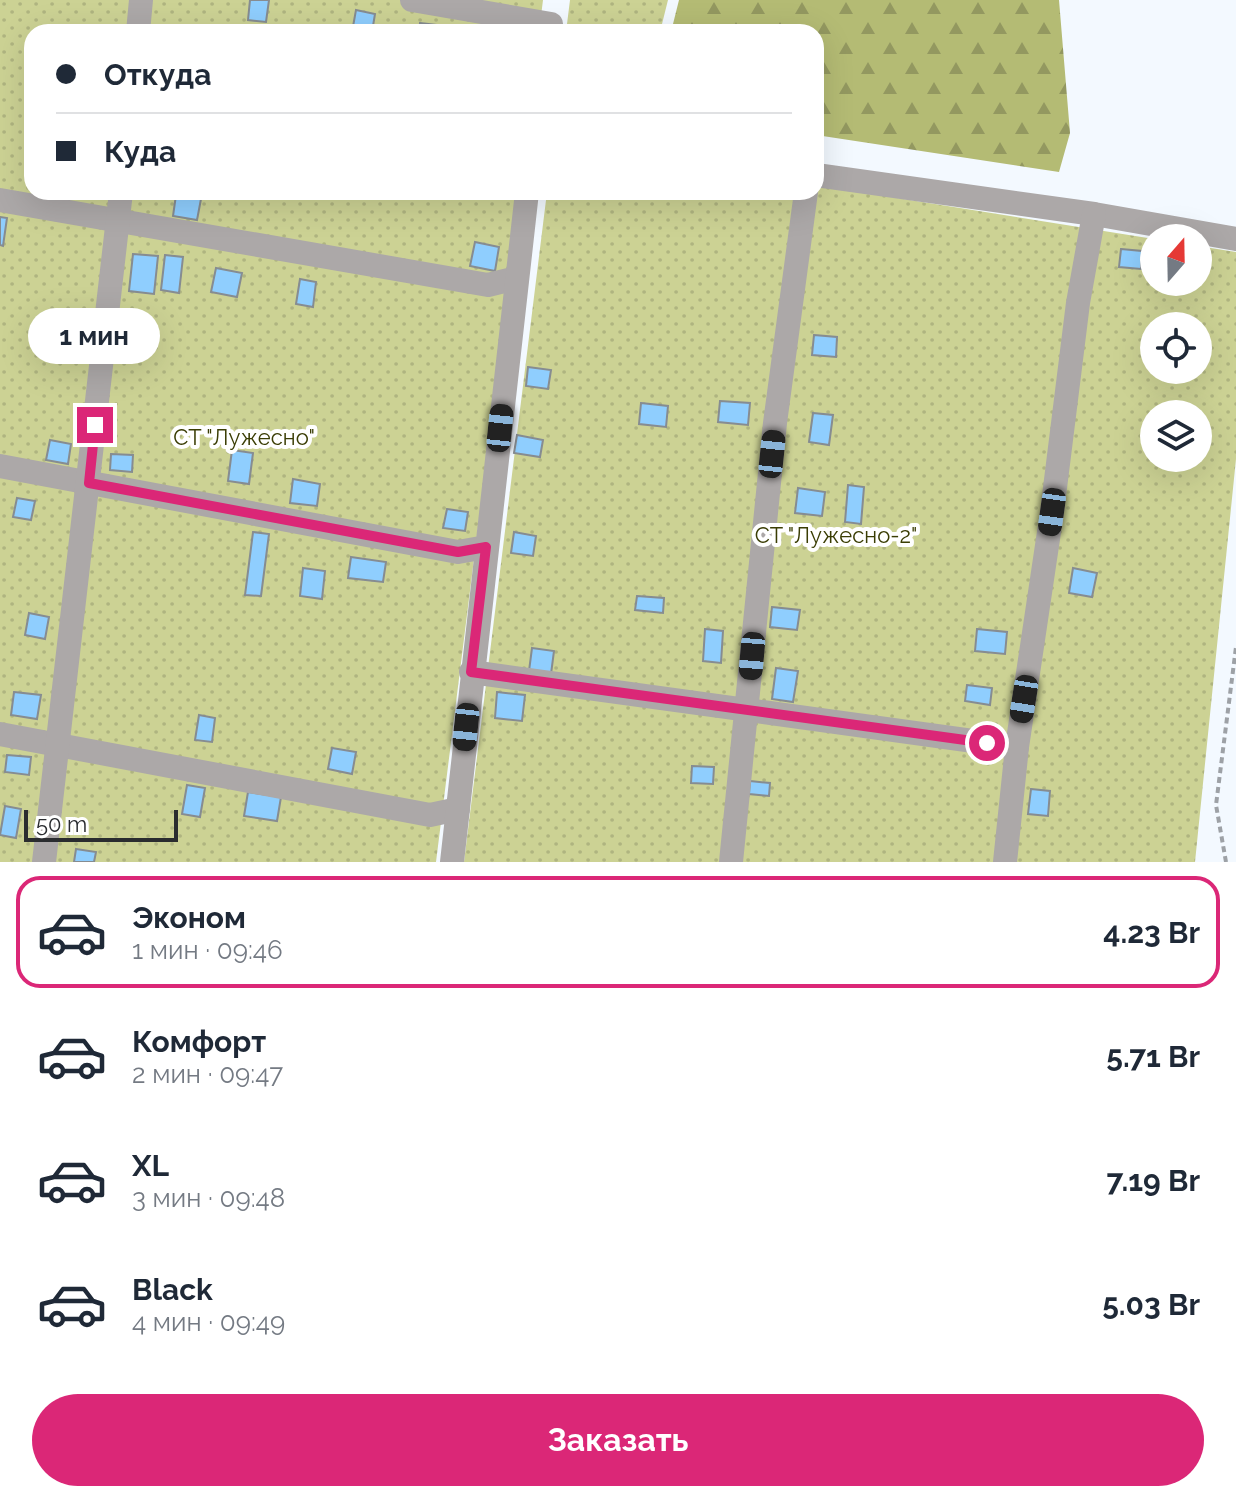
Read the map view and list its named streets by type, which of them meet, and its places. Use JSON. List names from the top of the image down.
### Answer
{
  "parks": ["СТ \"Лужесно\"", "СТ \"Лужесно-2\""],
  "scale_bar": "50 m",
  "north": "top",
  "page": {
    "banner": ["Откуда", "Куда"],
    "bubble": "1 мин",
    "scale": "50 m",
    "list": [
      {
        "name": "Эконом",
        "note": "1 мин · 09:46",
        "value": "4.23 Br"
      },
      {
        "name": "Комфорт",
        "note": "2 мин · 09:47",
        "value": "5.71 Br"
      },
      {
        "name": "XL",
        "note": "3 мин · 09:48",
        "value": "7.19 Br"
      },
      {
        "name": "Black",
        "note": "4 мин · 09:49",
        "value": "5.03 Br"
      }
    ],
    "buttons": "Заказать"
  }
}
